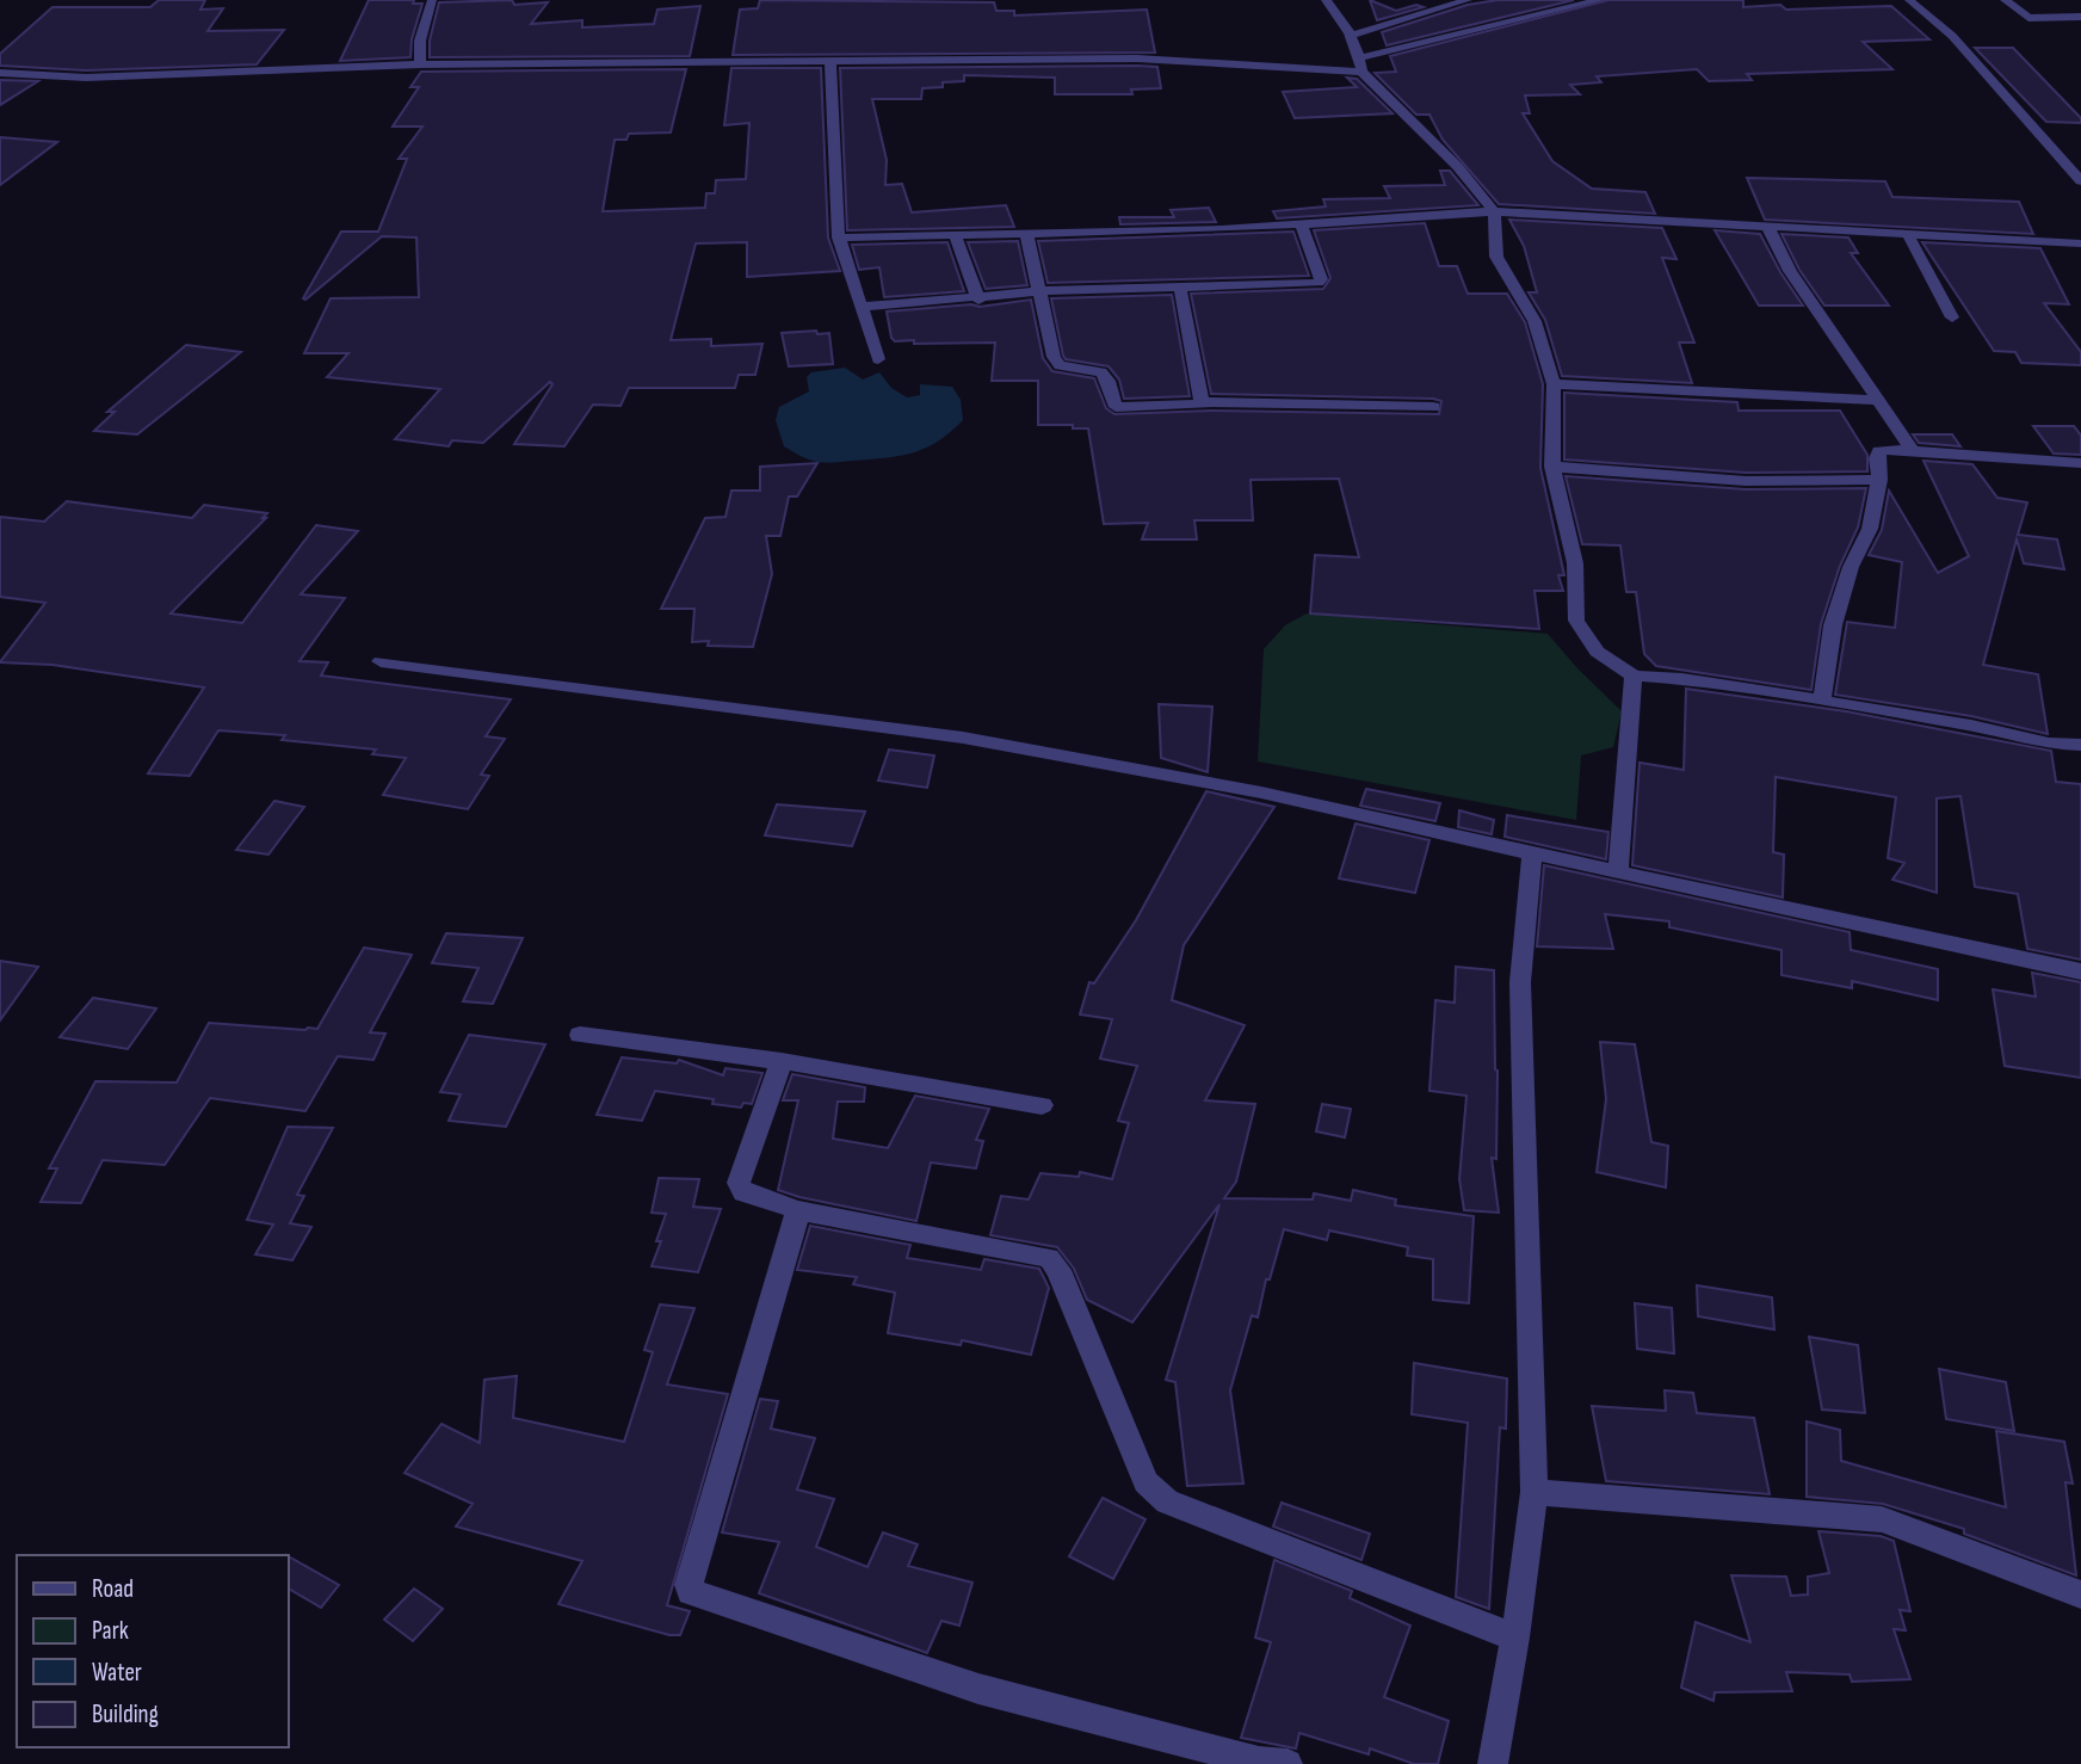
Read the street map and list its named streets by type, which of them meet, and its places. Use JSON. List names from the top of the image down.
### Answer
{
  "legend": [
    "Road",
    "Park",
    "Water",
    "Building"
  ]
}
